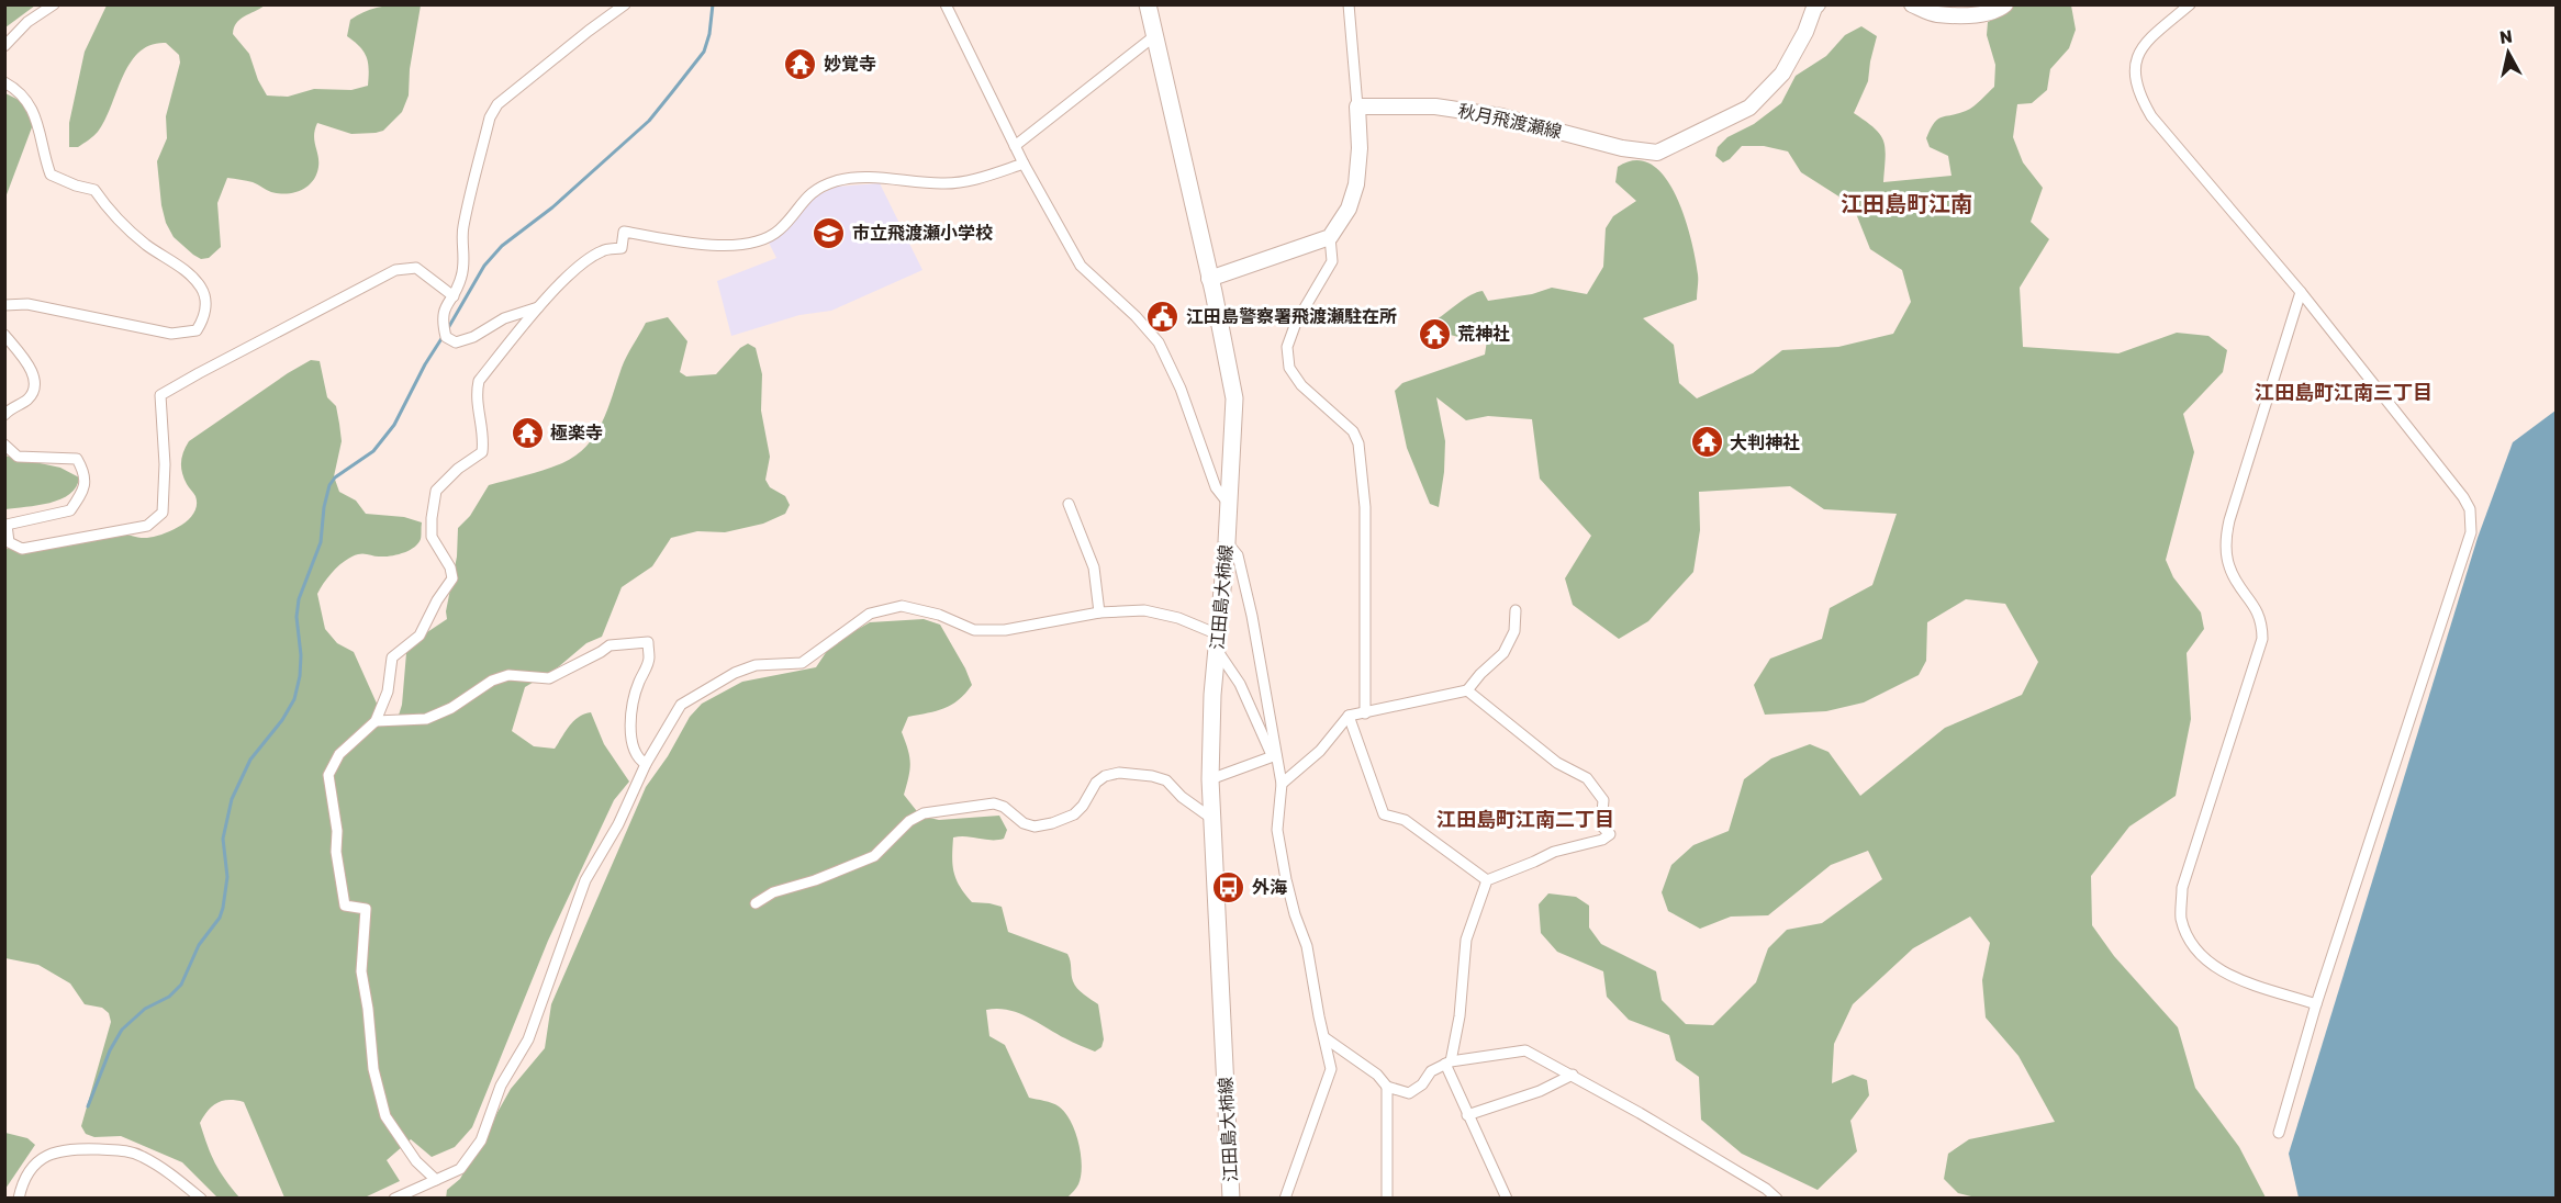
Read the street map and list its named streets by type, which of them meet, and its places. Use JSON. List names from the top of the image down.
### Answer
{
  "streets": {
    "main road": ["秋月飛渡瀬線", "江田島大柿線"]
  },
  "districts": ["江田島町江南", "江田島町江南三丁目", "江田島町江南二丁目"],
  "places": {
    "temple": [
      "妙覚寺",
      "荒神社",
      "極楽寺",
      "大判神社"
    ],
    "school or university": ["市立飛渡瀬小学校"],
    "public building": ["江田島警察署飛渡瀬駐在所"],
    "bus stop": ["外海"]
  },
  "north": "top"
}
